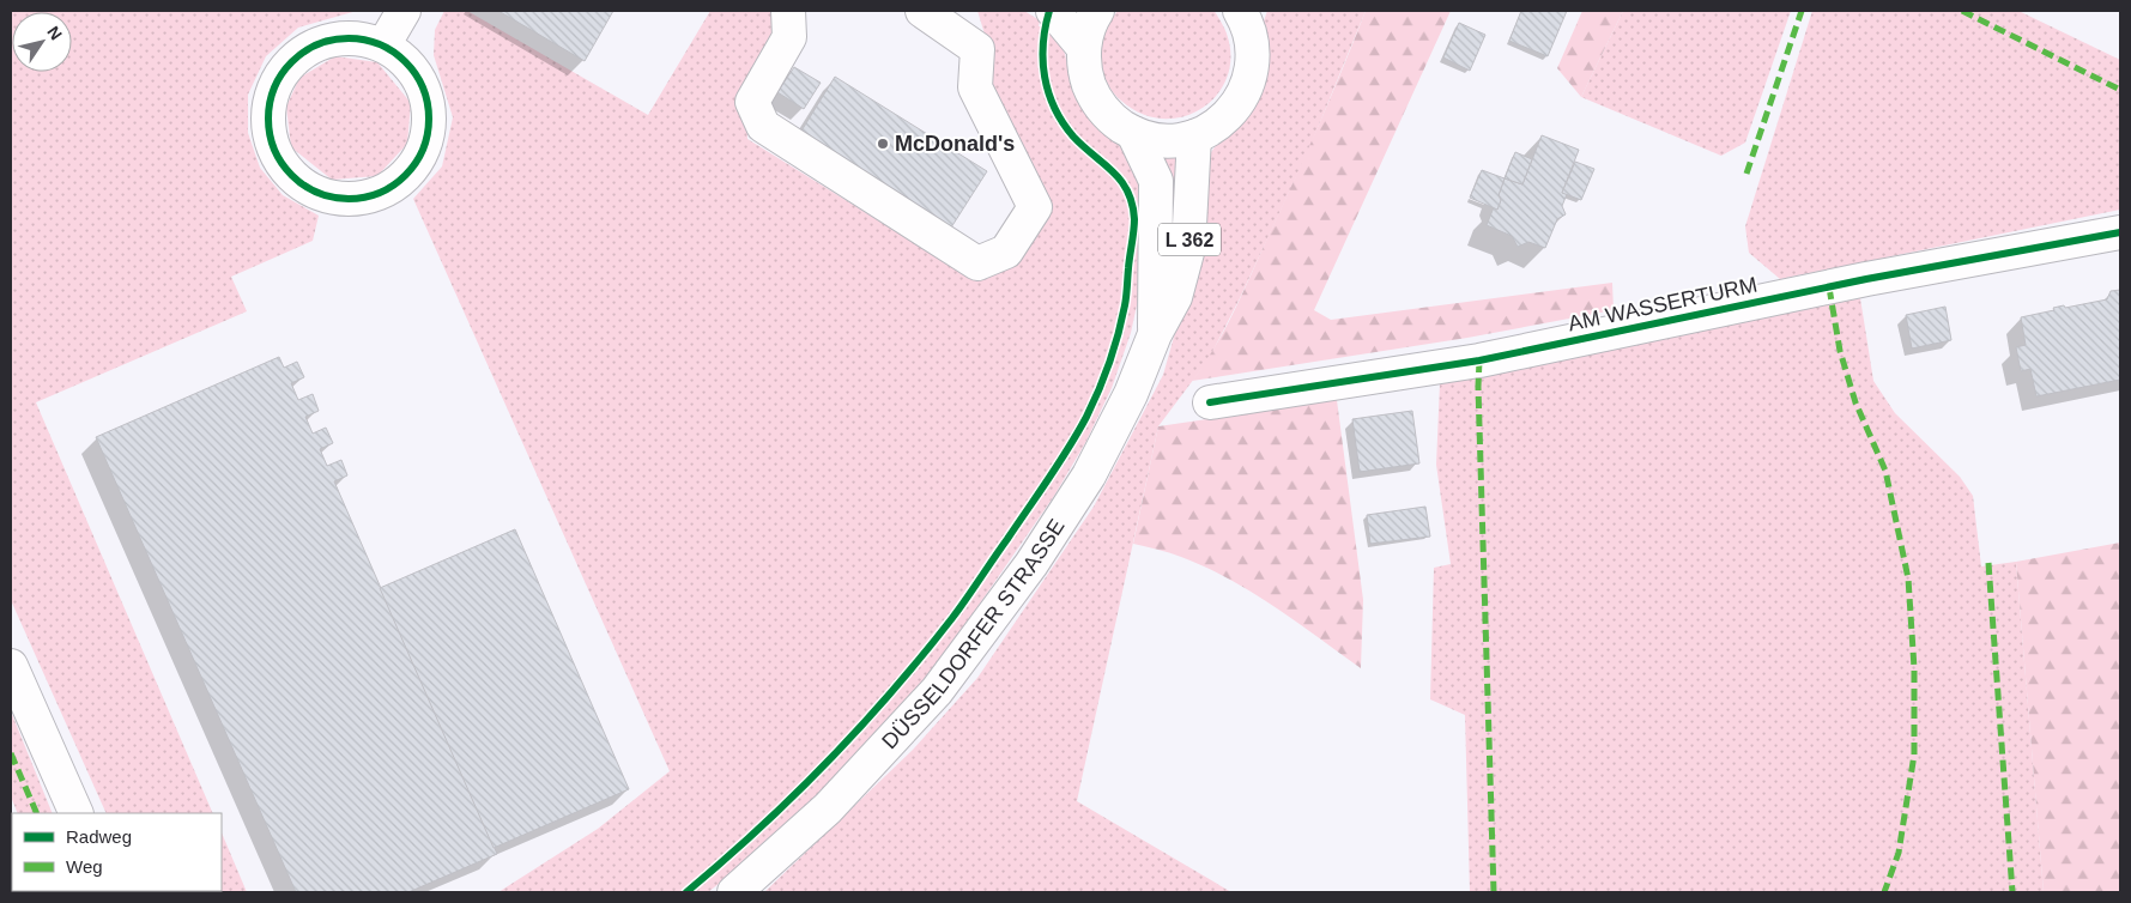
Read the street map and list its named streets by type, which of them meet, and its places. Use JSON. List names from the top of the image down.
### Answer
{
  "streets": {
    "main road": ["L 362", "AM WASSERTURM", "DÜSSELDORFER STRASSE"]
  },
  "places": ["McDonald's"],
  "legend": ["Radweg", "Weg"],
  "north": "top right"
}
